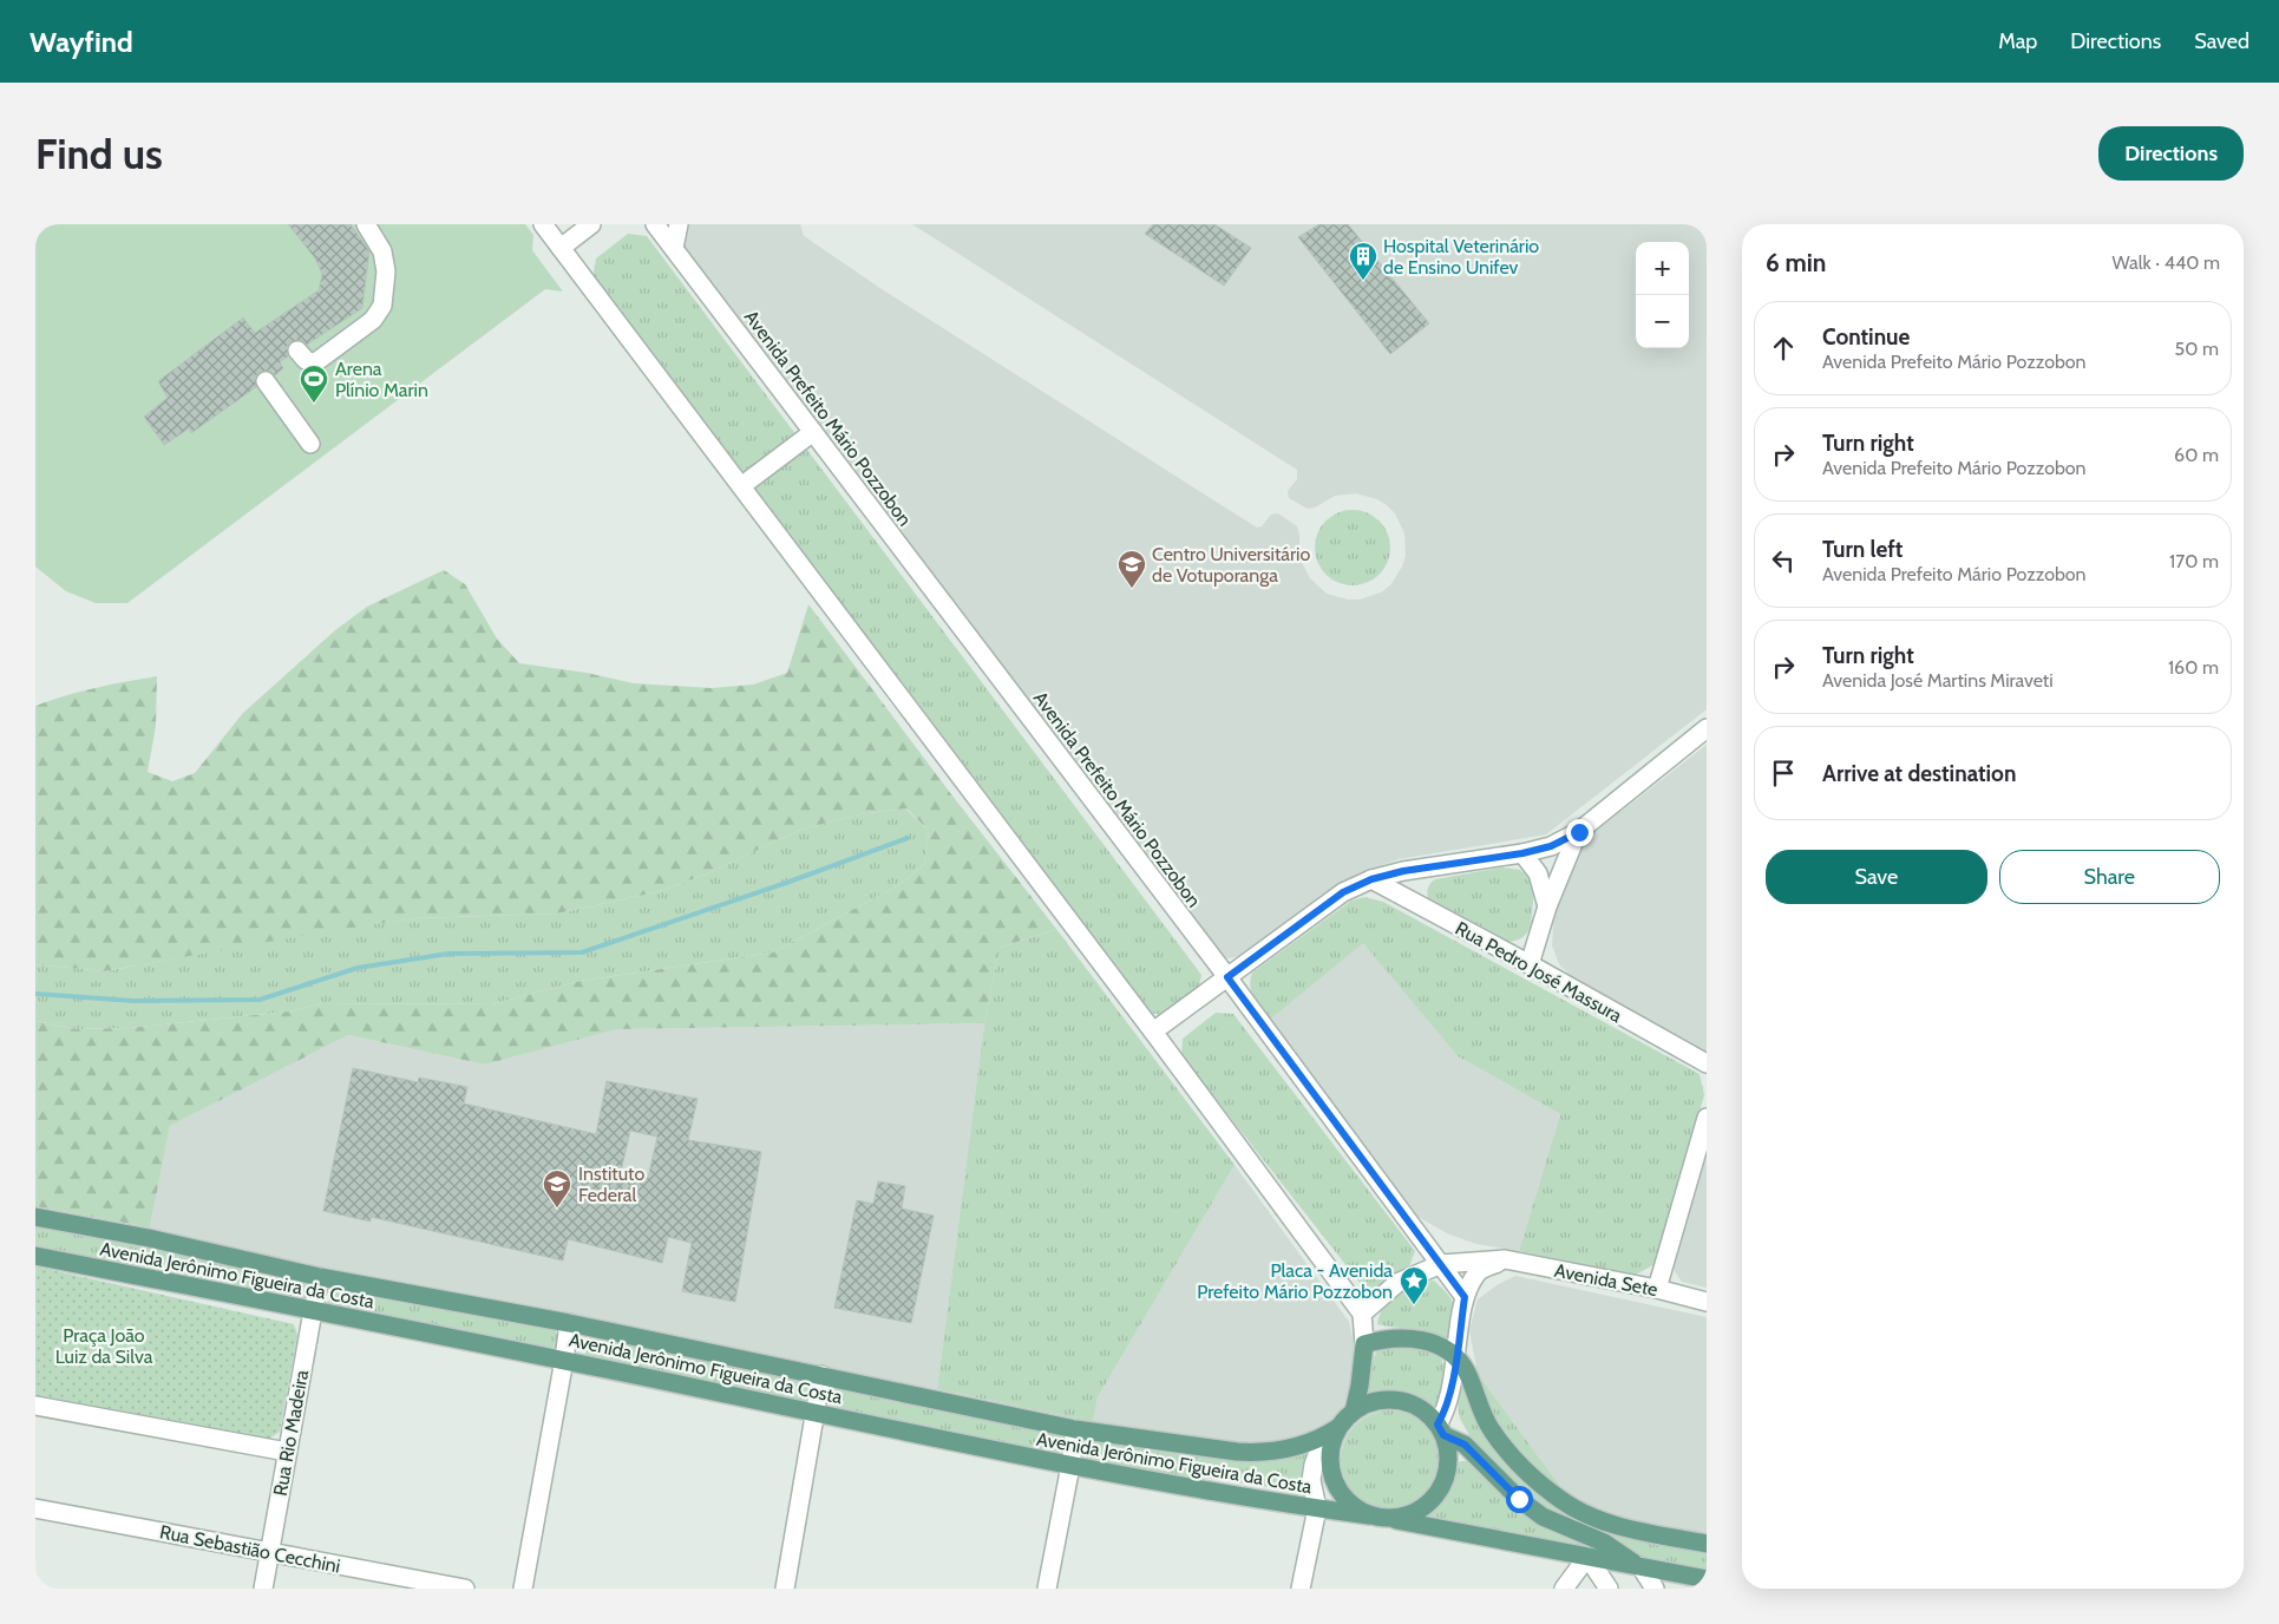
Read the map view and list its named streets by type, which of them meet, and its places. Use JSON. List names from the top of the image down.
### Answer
{
  "streets": {
    "main road": ["Avenida Jerônimo Figueira da Costa"],
    "street": [
      "Avenida Prefeito Mário Pozzobon",
      "Rua Pedro José Massura",
      "Avenida Sete",
      "Rua Rio Madeira",
      "Rua Sebastião Cecchini"
    ]
  },
  "crossings": [
    ["Avenida Prefeito Mário Pozzobon", "Avenida Sete"],
    ["Avenida Jerônimo Figueira da Costa", "Rua Rio Madeira"],
    ["Rua Rio Madeira", "Rua Sebastião Cecchini"]
  ],
  "parks": ["Praça João Luiz da Silva"],
  "places": {
    "building": ["Hospital Veterinário de Ensino Unifev"],
    "sports": ["Arena Plínio Marin"],
    "school or university": ["Centro Universitário de Votuporanga", "Instituto Federal"],
    "place": ["Placa - Avenida Prefeito Mário Pozzobon"]
  },
  "page": {
    "header": "Wayfind",
    "nav": ["Map", "Directions", "Saved"],
    "buttons": [
      "Directions",
      ["Save", "Share"]
    ],
    "title": "Find us",
    "heading": ["6 min", "Walk · 440 m"],
    "map_buttons": ["+", "−"],
    "list": [
      ["Continue", "Avenida Prefeito Mário Pozzobon", "50 m"],
      ["Turn right", "Avenida Prefeito Mário Pozzobon", "60 m"],
      ["Turn left", "Avenida Prefeito Mário Pozzobon", "170 m"],
      ["Turn right", "Avenida José Martins Miraveti", "160 m"],
      "Arrive at destination"
    ]
  }
}
